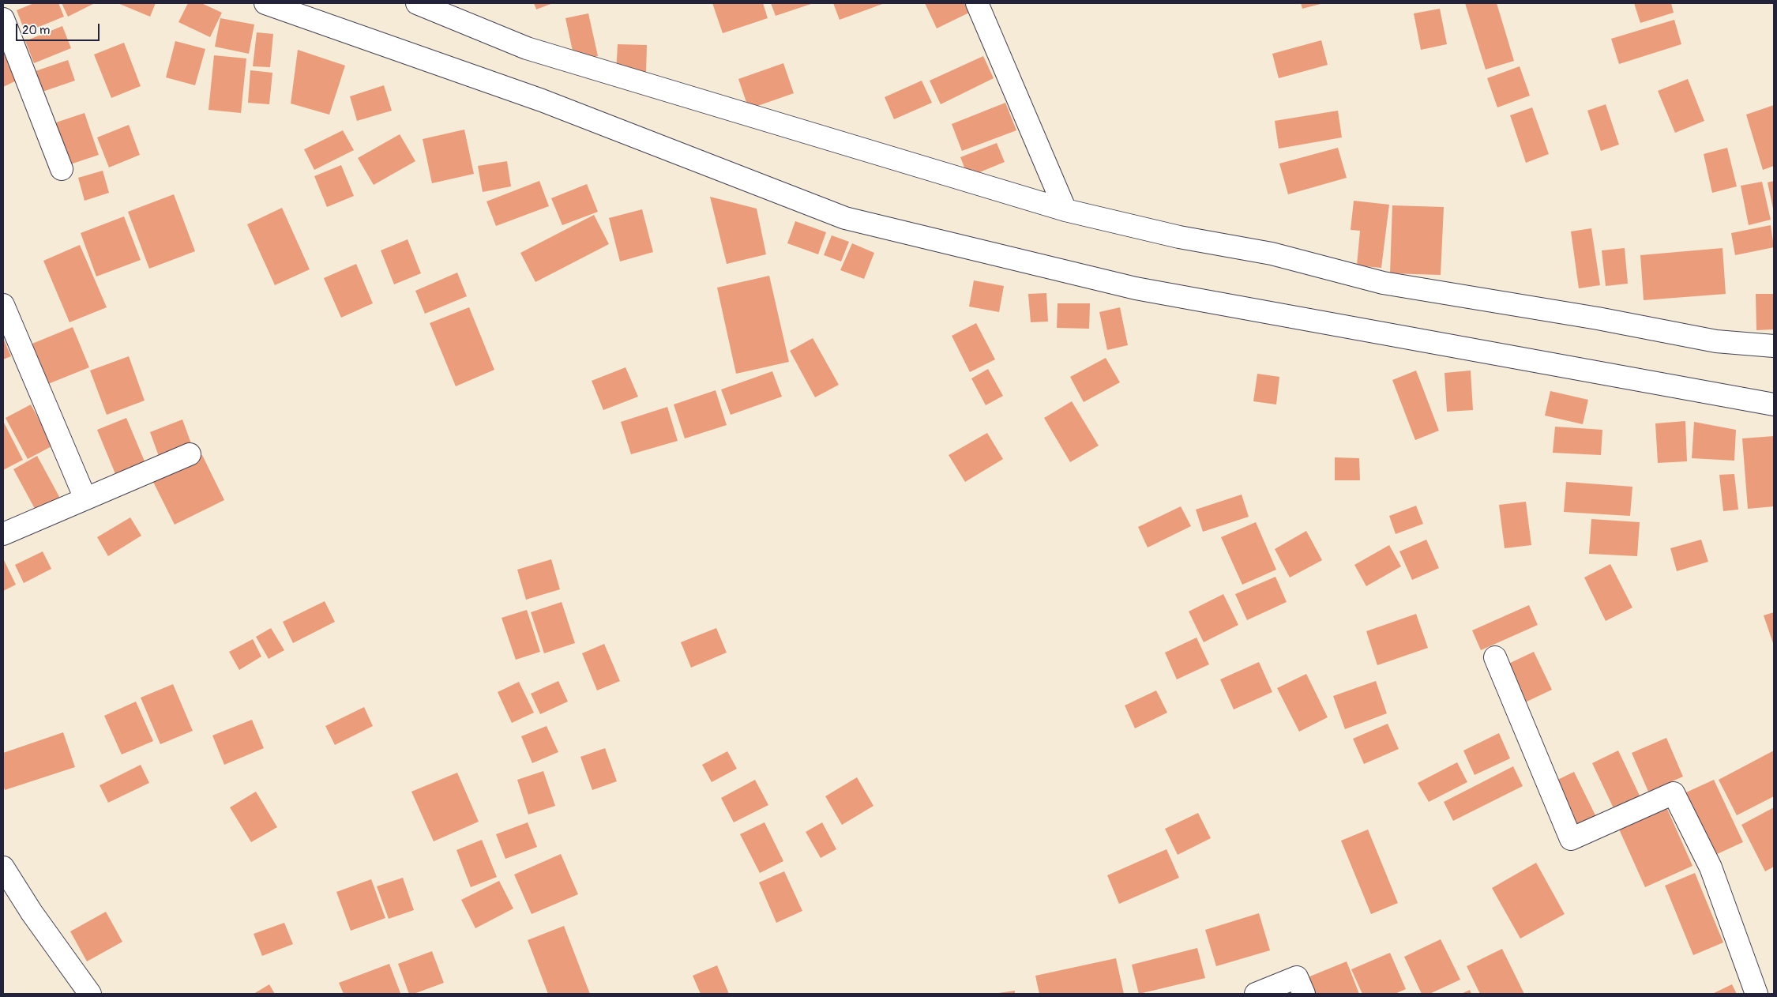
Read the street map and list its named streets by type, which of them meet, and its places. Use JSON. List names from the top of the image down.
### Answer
{
  "scale_bar": "20 m"
}
